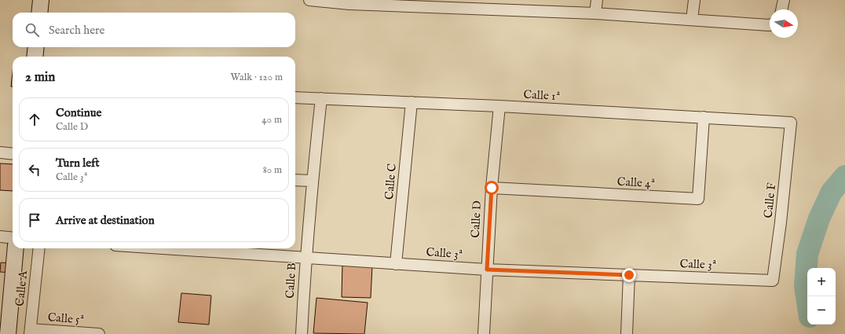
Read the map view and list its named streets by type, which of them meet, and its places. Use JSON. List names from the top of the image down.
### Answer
{
  "streets": {
    "street": [
      "Calle 1ª",
      "Calle C",
      "Calle 4ª",
      "Calle F",
      "Calle D",
      "Calle 3ª",
      "Calle B",
      "Calle A",
      "Calle 5ª"
    ]
  },
  "crossings": [
    ["Calle 1ª", "Calle C"],
    ["Calle 1ª", "Calle 4ª"],
    ["Calle 1ª", "Calle F"],
    ["Calle 1ª", "Calle D"],
    ["Calle 1ª", "Calle B"],
    ["Calle C", "Calle 3ª"],
    ["Calle 4ª", "Calle D"],
    ["Calle F", "Calle 3ª"],
    ["Calle D", "Calle 3ª"],
    ["Calle 3ª", "Calle B"],
    ["Calle A", "Calle 5ª"]
  ],
  "north": "right",
  "page": {
    "search": "Search here",
    "heading": ["2 min", "Walk · 120 m"],
    "list": [
      ["Continue", "Calle D", "40 m"],
      ["Turn left", "Calle 3ª", "80 m"],
      "Arrive at destination"
    ],
    "map_buttons": ["+", "−"]
  }
}
